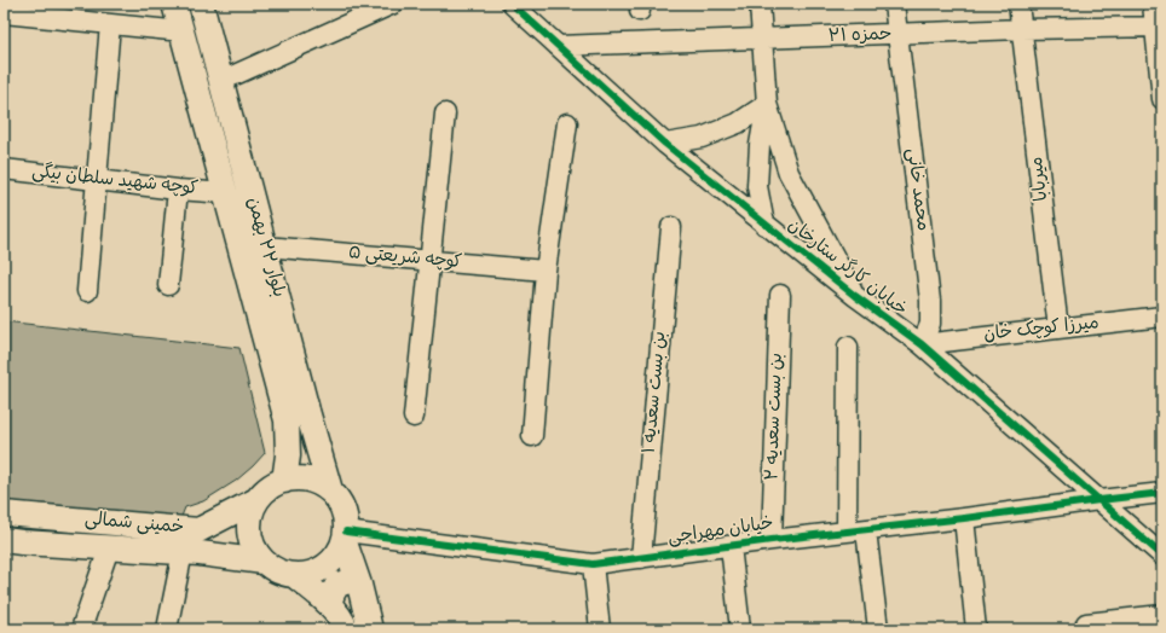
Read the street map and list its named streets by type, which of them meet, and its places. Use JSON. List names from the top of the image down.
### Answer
{
  "streets": {
    "main road": ["بلوار ۲۲ بهمن", "خمینی شمالی"],
    "street": [
      "حمزه ۲۱",
      "میربابا",
      "کوچه شهید سلطان بیگی",
      "محمد خانی",
      "۵ کوچه شریعتی",
      "خیابان کارگر ستارخان",
      "میرزا کوچک خان",
      "بن بست سعدیه ۱",
      "بن بست سعدیه ۲",
      "خیابان مهراجی"
    ]
  },
  "crossings": [
    ["حمزه ۲۱", "میربابا"],
    ["حمزه ۲۱", "محمد خانی"],
    ["حمزه ۲۱", "خیابان کارگر ستارخان"],
    ["میربابا", "میرزا کوچک خان"],
    ["کوچه شهید سلطان بیگی", "بلوار ۲۲ بهمن"],
    ["محمد خانی", "خیابان کارگر ستارخان"],
    ["محمد خانی", "میرزا کوچک خان"],
    ["بلوار ۲۲ بهمن", "۵ کوچه شریعتی"],
    ["بلوار ۲۲ بهمن", "خمینی شمالی"],
    ["بلوار ۲۲ بهمن", "خیابان مهراجی"],
    ["خیابان کارگر ستارخان", "میرزا کوچک خان"],
    ["خیابان کارگر ستارخان", "خیابان مهراجی"],
    ["بن بست سعدیه ۱", "خیابان مهراجی"],
    ["بن بست سعدیه ۲", "خیابان مهراجی"],
    ["خمینی شمالی", "خیابان مهراجی"]
  ]
}
